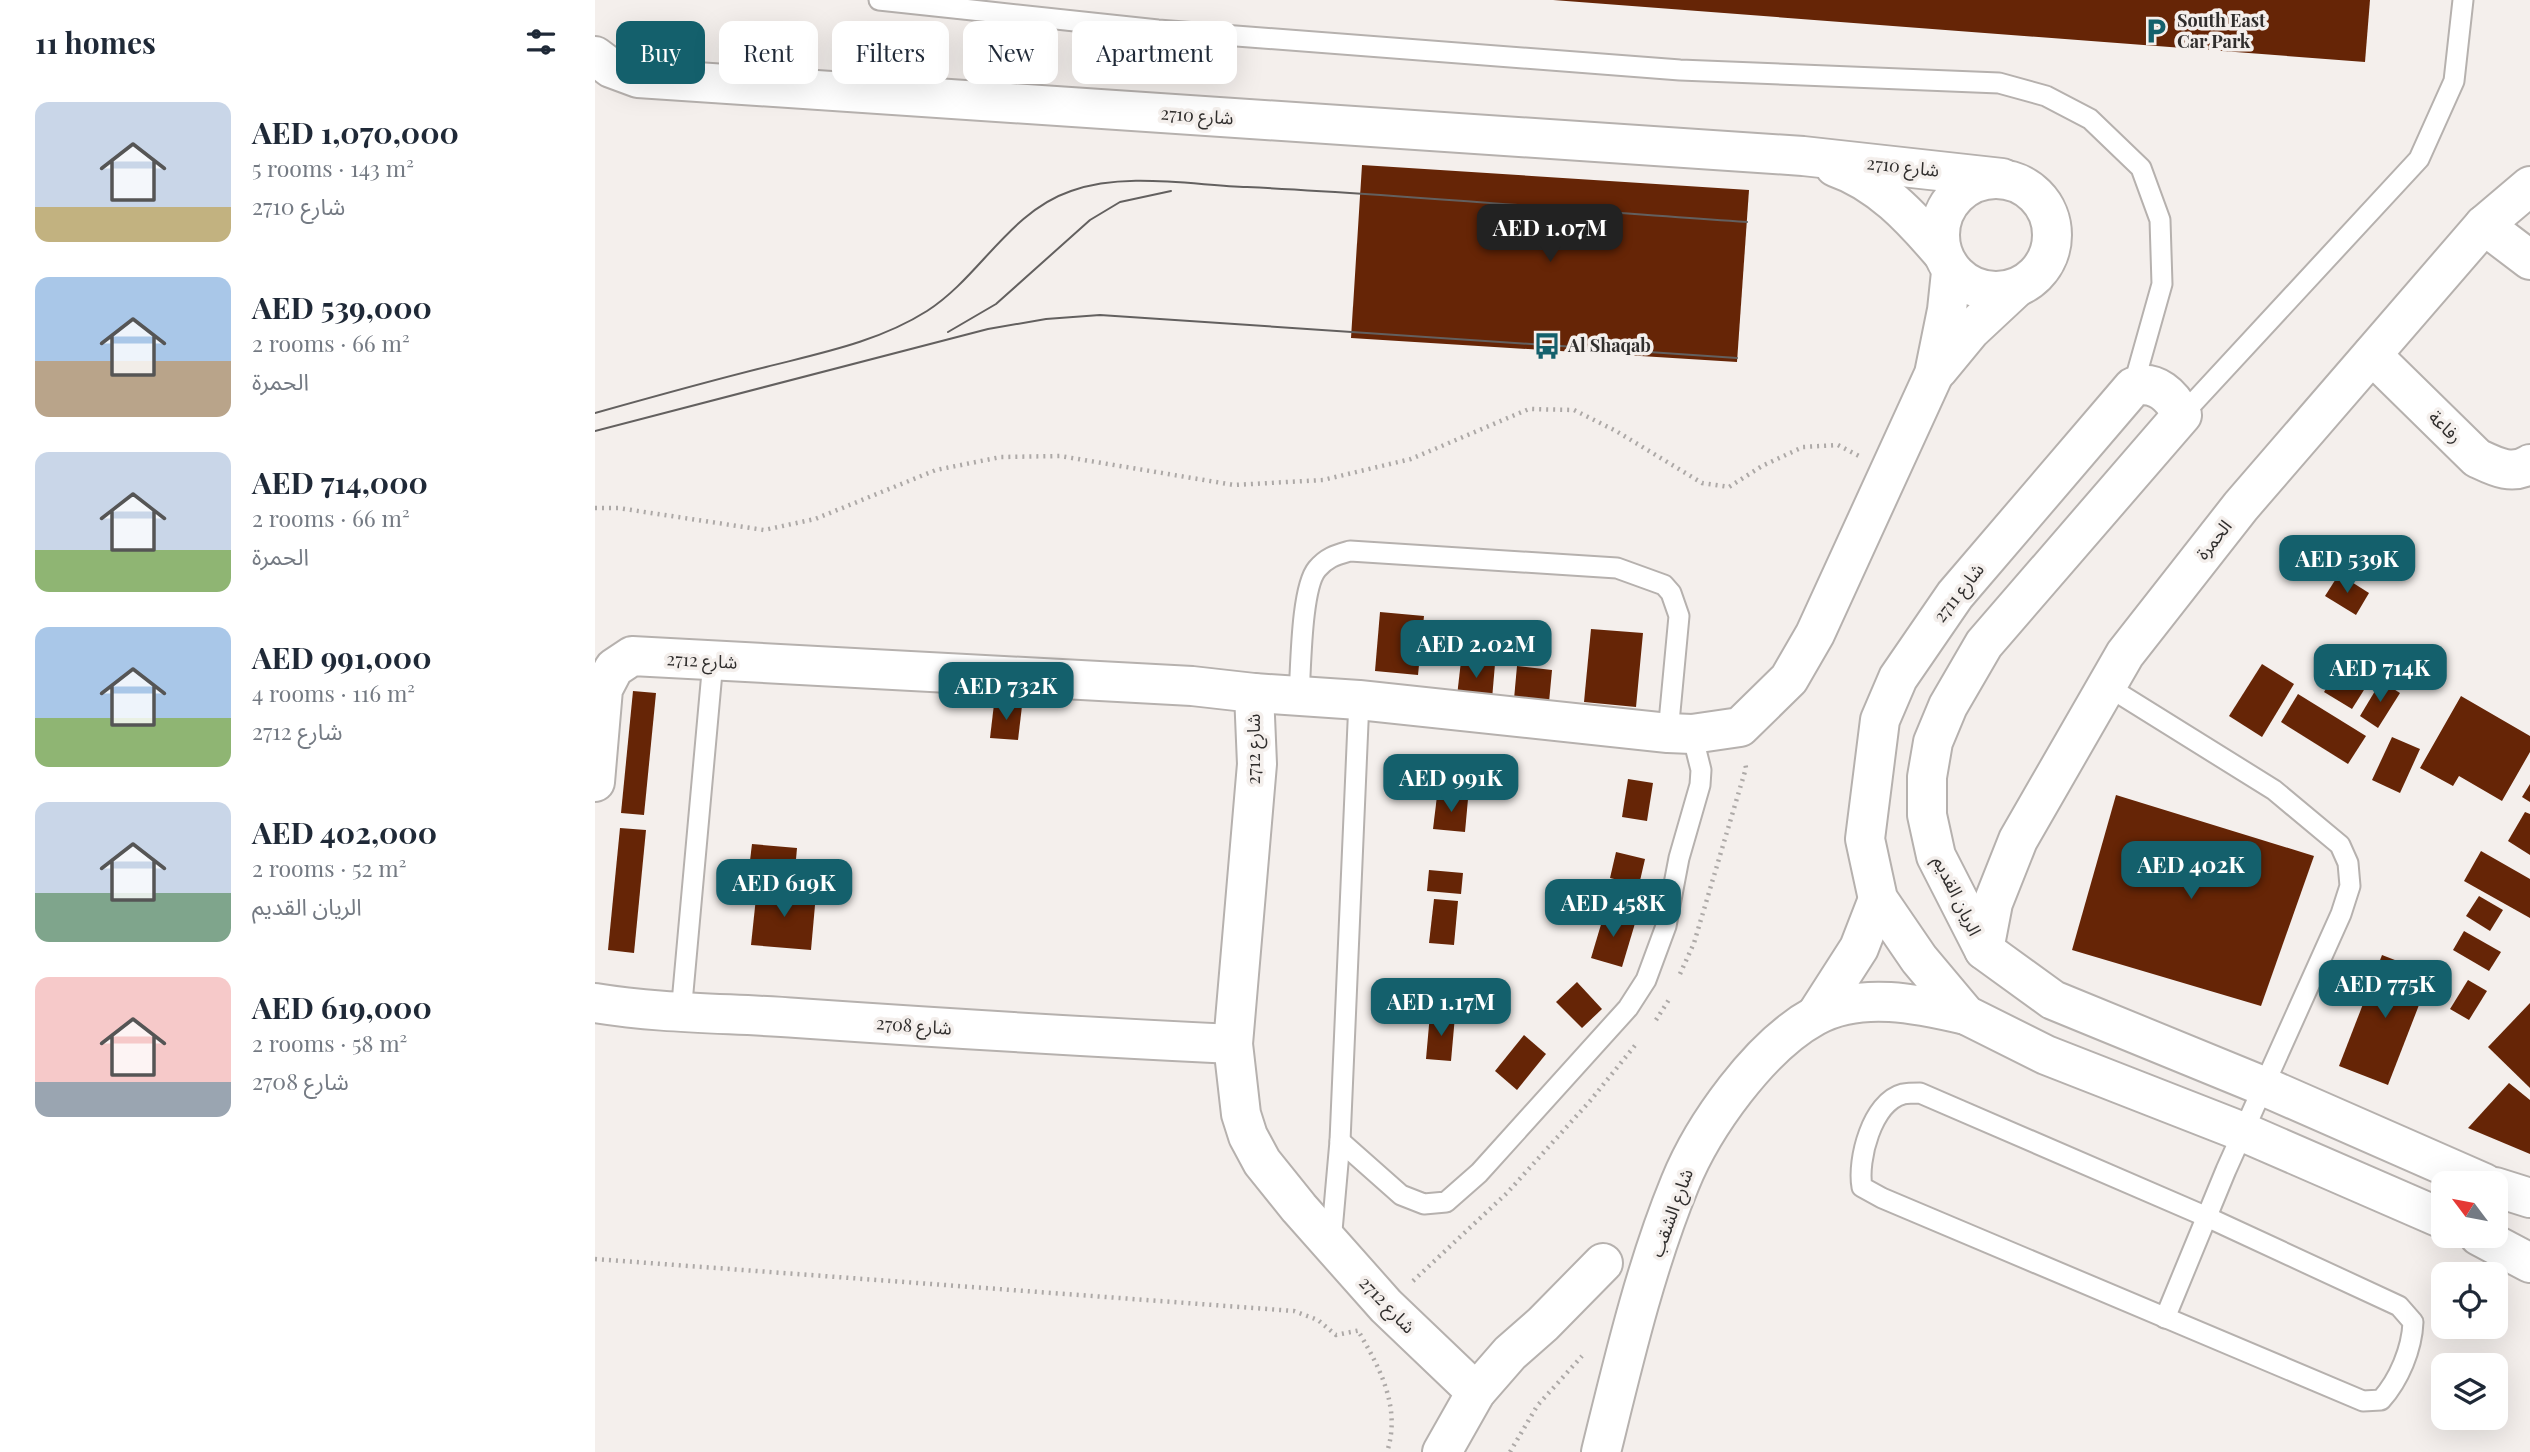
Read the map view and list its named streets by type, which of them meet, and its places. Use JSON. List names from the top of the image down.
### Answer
{
  "streets": {
    "street": [
      "شارع 2710",
      "رفاعة",
      "الحمرة",
      "شارع 2711",
      "شارع 2712",
      "الريان القديم",
      "شارع 2708",
      "شارع الشقب"
    ]
  },
  "crossings": [
    ["رفاعة", "الحمرة"],
    ["الحمرة", "الريان القديم"],
    ["شارع 2711", "شارع الشقب"],
    ["شارع 2712", "شارع 2708"]
  ],
  "places": {
    "parking": ["South East Car Park"],
    "bus stop": ["Al Shaqab"]
  },
  "north": "top left",
  "page": {
    "heading": "11 homes",
    "chip": [
      "Buy",
      "Rent",
      "Filters",
      "New",
      "Apartment"
    ],
    "list": [
      {
        "name": "AED 1,070,000",
        "note": "5 rooms · 143 m² · شارع 2710"
      },
      {
        "name": "AED 539,000",
        "note": "2 rooms · 66 m² · الحمرة"
      },
      {
        "name": "AED 714,000",
        "note": "2 rooms · 66 m² · الحمرة"
      },
      {
        "name": "AED 991,000",
        "note": "4 rooms · 116 m² · شارع 2712"
      },
      {
        "name": "AED 402,000",
        "note": "2 rooms · 52 m² · الريان القديم"
      },
      {
        "name": "AED 619,000",
        "note": "2 rooms · 58 m² · شارع 2708"
      }
    ],
    "price": [
      "AED 1.07M",
      "AED 539K",
      "AED 2.02M",
      "AED 714K",
      "AED 732K",
      "AED 991K",
      "AED 402K",
      "AED 619K",
      "AED 458K",
      "AED 775K",
      "AED 1.17M"
    ]
  }
}
